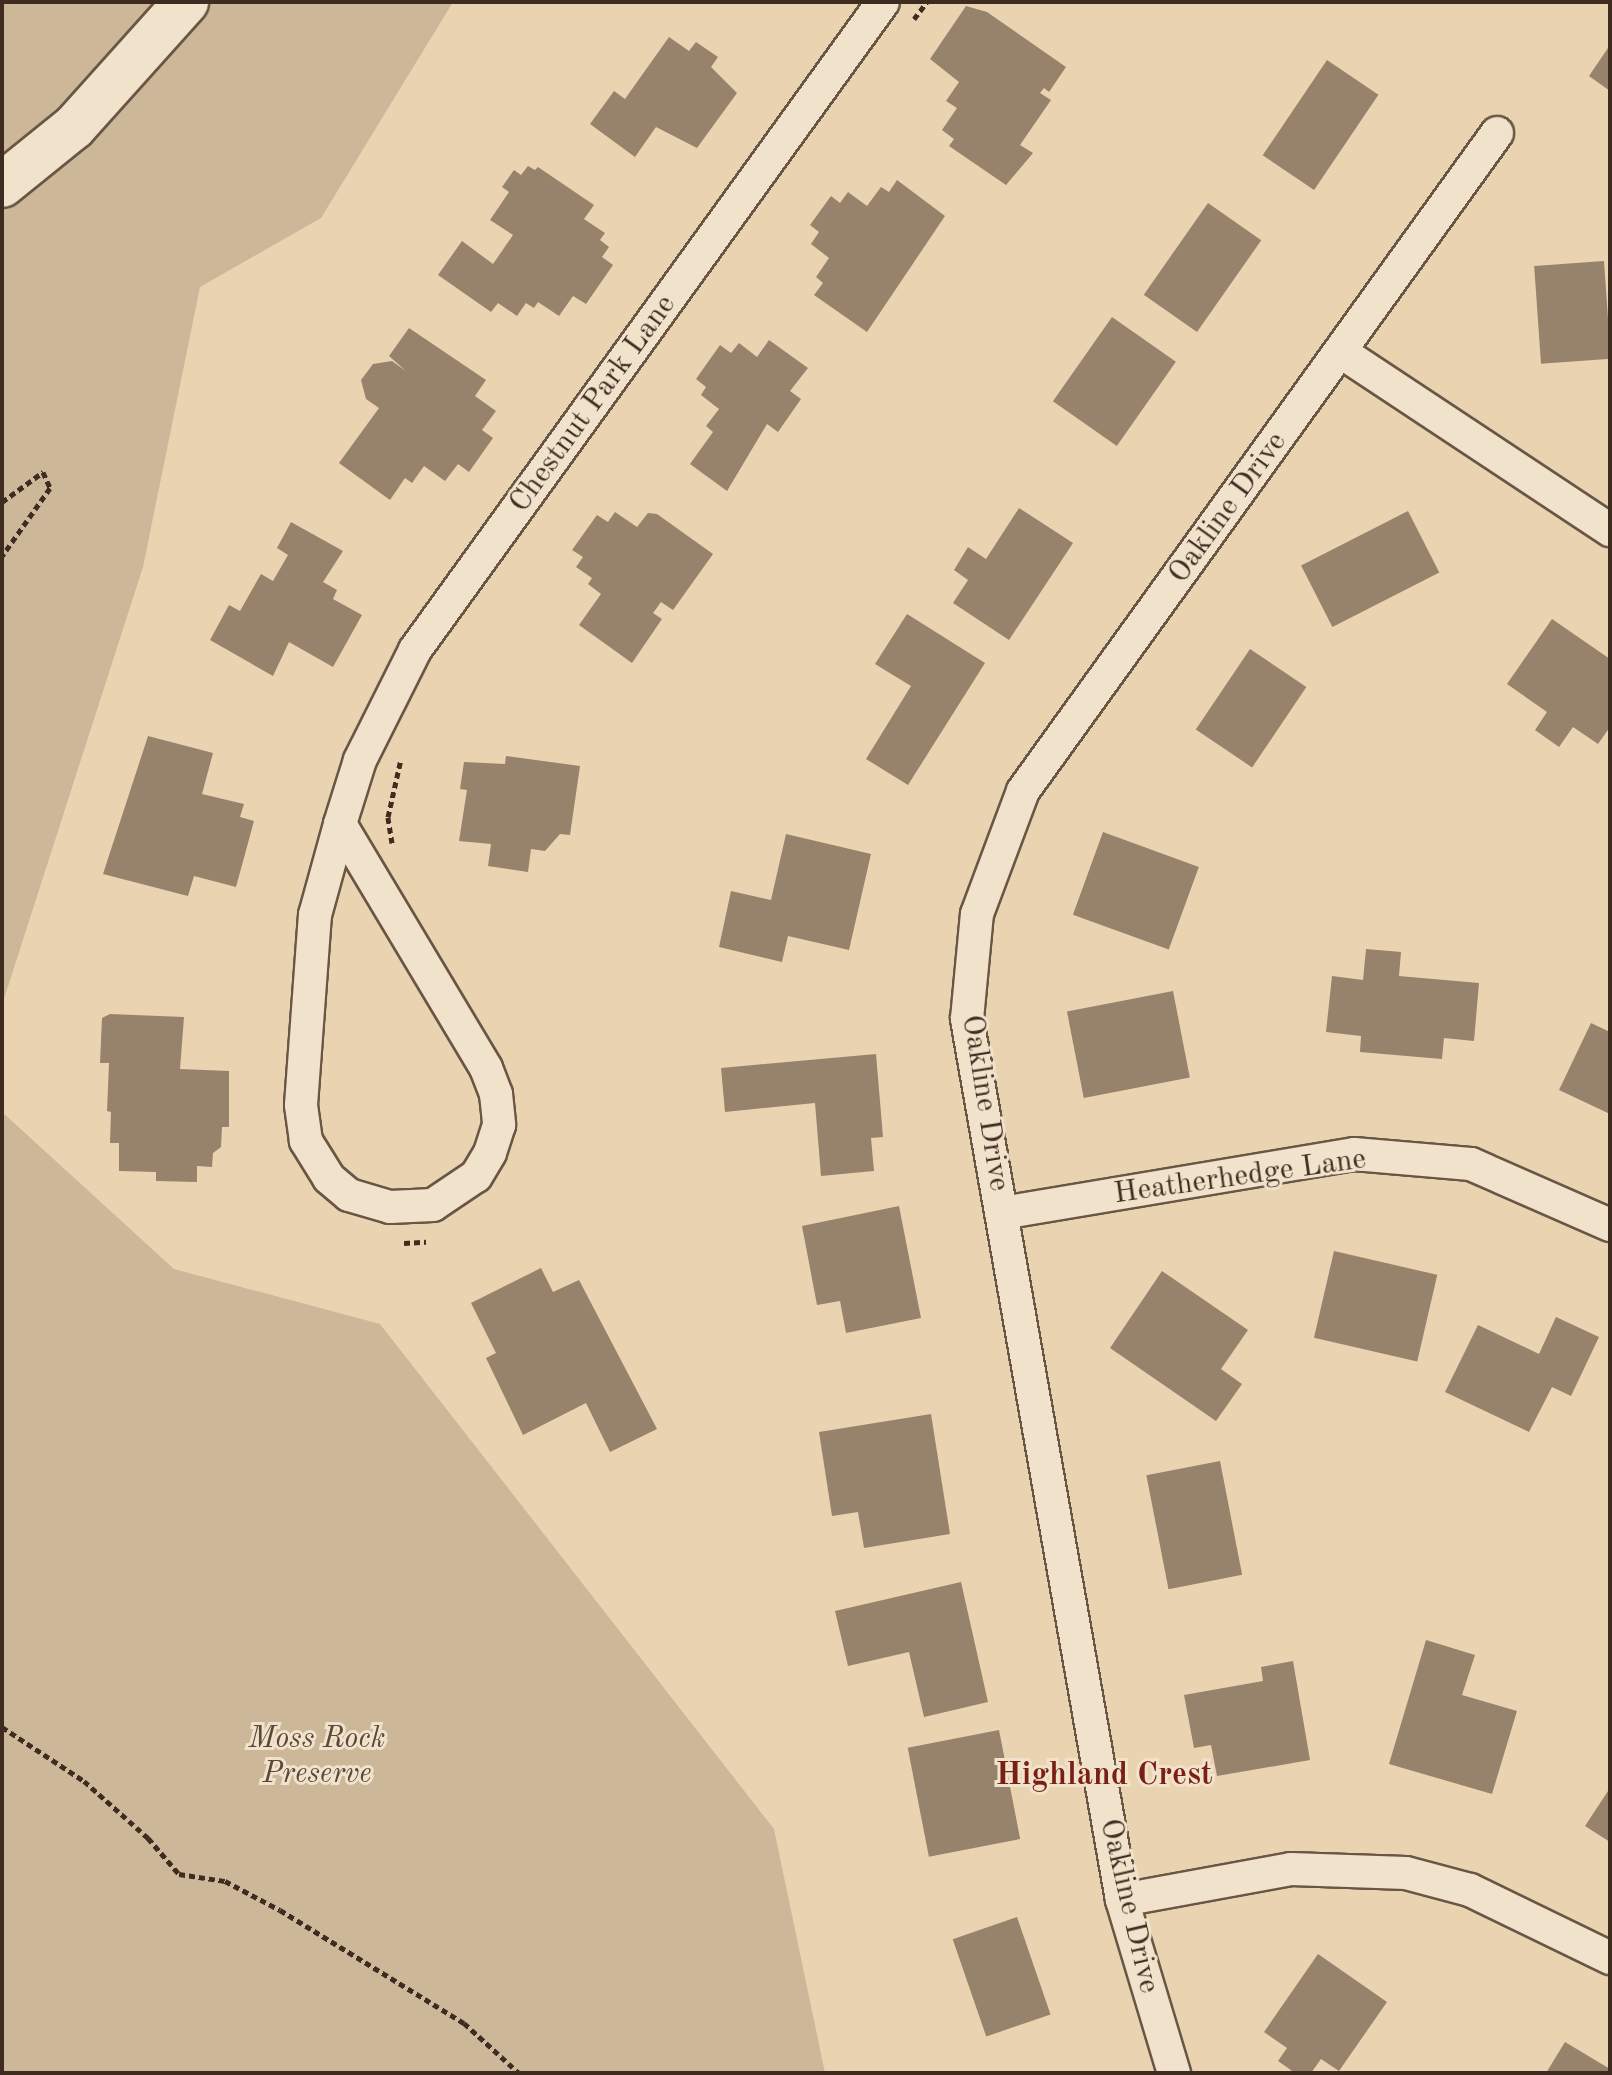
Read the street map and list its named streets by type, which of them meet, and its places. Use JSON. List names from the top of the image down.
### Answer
{
  "streets": {
    "street": ["Chestnut Park Lane", "Oakline Drive", "Heatherhedge Lane"]
  },
  "crossings": [
    ["Oakline Drive", "Heatherhedge Lane"]
  ],
  "districts": ["Highland Crest"],
  "parks": ["Moss Rock Preserve"]
}
